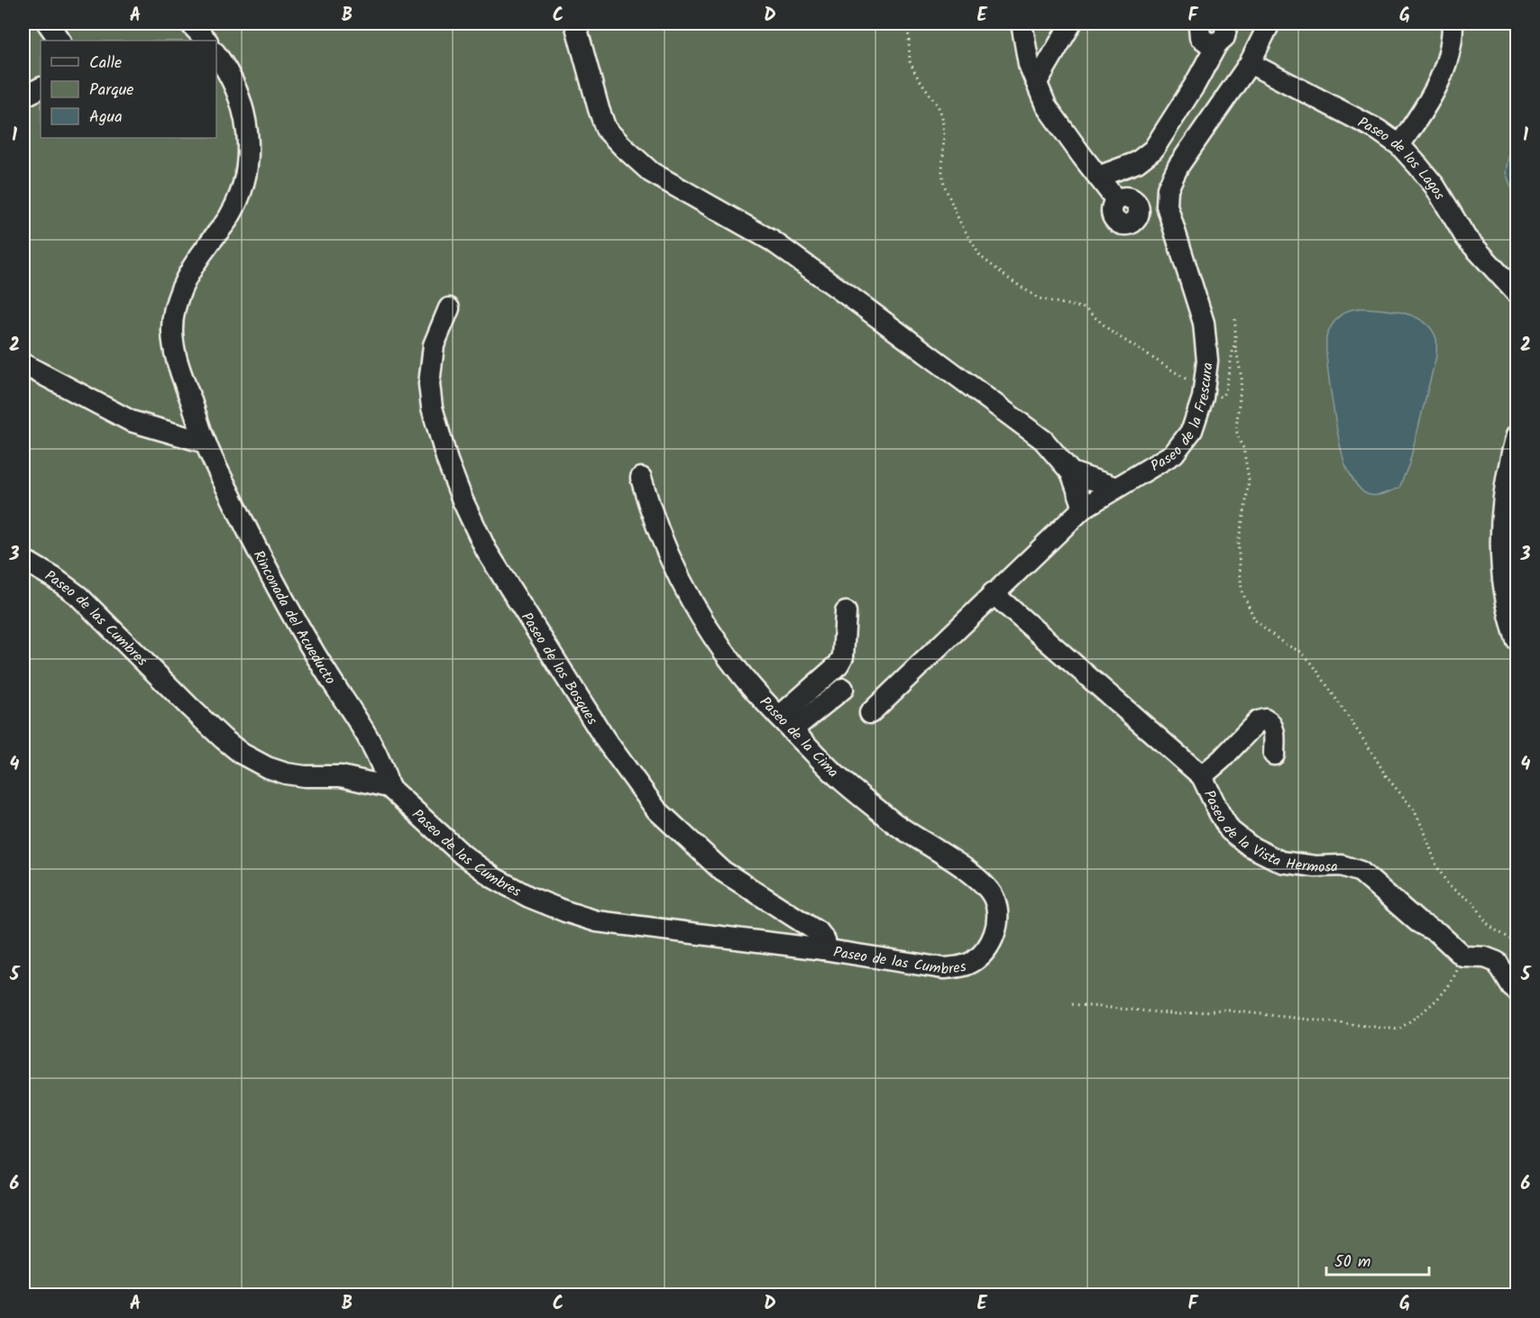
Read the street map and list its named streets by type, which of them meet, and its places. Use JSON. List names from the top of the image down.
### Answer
{
  "streets": {
    "street": [
      "Paseo de los Lagos",
      "Paseo de la Frescura",
      "Rinconada del Acueducto",
      "Paseo de las Cumbres",
      "Paseo de los Bosques",
      "Paseo de la Cima",
      "Paseo de la Vista Hermosa"
    ]
  },
  "crossings": [
    ["Paseo de los Lagos", "Paseo de la Frescura"],
    ["Paseo de la Frescura", "Paseo de la Vista Hermosa"],
    ["Rinconada del Acueducto", "Paseo de las Cumbres"],
    ["Paseo de las Cumbres", "Paseo de los Bosques"],
    ["Paseo de las Cumbres", "Paseo de la Cima"]
  ],
  "legend": ["Calle", "Parque", "Agua"],
  "scale_bar": "50 m",
  "grid": {
    "columns": [
      "A",
      "B",
      "C",
      "D",
      "E",
      "F",
      "G"
    ],
    "rows": [
      "1",
      "2",
      "3",
      "4",
      "5",
      "6"
    ]
  }
}
